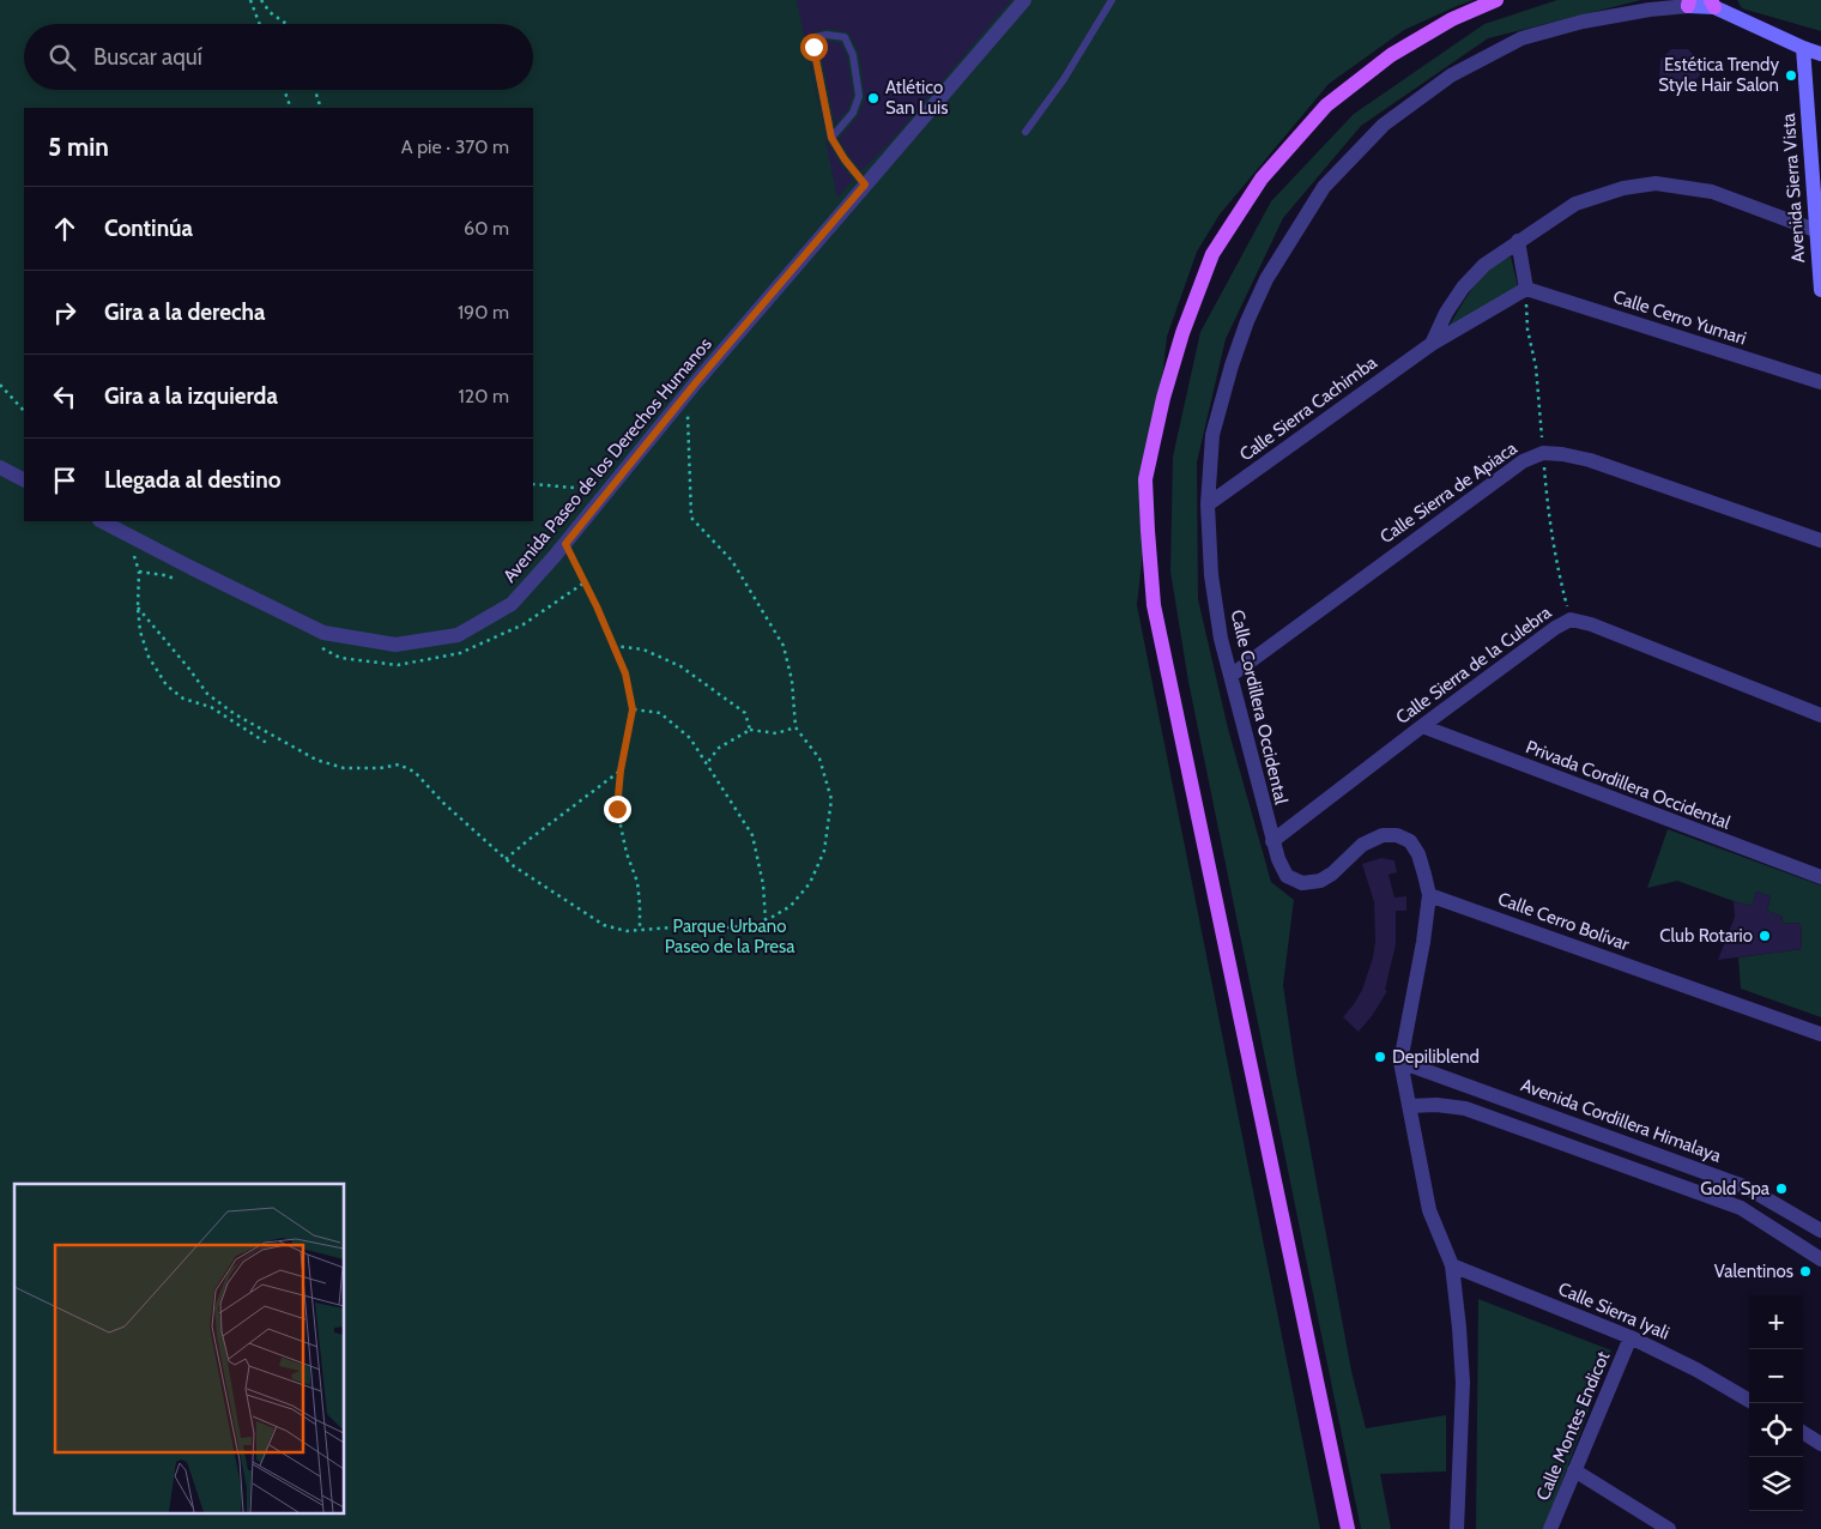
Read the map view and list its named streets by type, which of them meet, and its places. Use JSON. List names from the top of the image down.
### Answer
{
  "streets": {
    "main road": ["Avenida Sierra Vista", "Calle Cordillera Occidental"],
    "street": [
      "Calle Cerro Yumari",
      "Calle Sierra Cachimba",
      "Avenida Paseo de los Derechos Humanos",
      "Calle Sierra de Apiaca",
      "Calle Sierra de la Culebra",
      "Privada Cordillera Occidental",
      "Calle Cerro Bolívar",
      "Avenida Cordillera Himalaya",
      "Calle Sierra Iyali",
      "Calle Montes Endicot"
    ]
  },
  "crossings": [
    ["Avenida Sierra Vista", "Calle Sierra Cachimba"],
    ["Avenida Sierra Vista", "Calle Cordillera Occidental"],
    ["Calle Cerro Yumari", "Calle Sierra Cachimba"],
    ["Calle Sierra Cachimba", "Calle Cordillera Occidental"],
    ["Calle Sierra de Apiaca", "Calle Cordillera Occidental"],
    ["Calle Sierra de la Culebra", "Calle Cordillera Occidental"],
    ["Calle Sierra de la Culebra", "Privada Cordillera Occidental"],
    ["Calle Cordillera Occidental", "Calle Cerro Bolívar"],
    ["Calle Cordillera Occidental", "Avenida Cordillera Himalaya"],
    ["Calle Sierra Iyali", "Calle Montes Endicot"]
  ],
  "parks": ["Parque Urbano Paseo de la Presa"],
  "places": [
    "Estética Trendy Style Hair Salon",
    "Atlético San Luis",
    "Club Rotario",
    "Depiliblend",
    "Gold Spa",
    "Valentinos"
  ],
  "page": {
    "search": "Buscar aquí",
    "heading": ["5 min", "A pie · 370 m"],
    "list": [
      ["Continúa", "60 m"],
      ["Gira a la derecha", "190 m"],
      ["Gira a la izquierda", "120 m"],
      "Llegada al destino"
    ],
    "map_buttons": ["+", "−"]
  }
}
